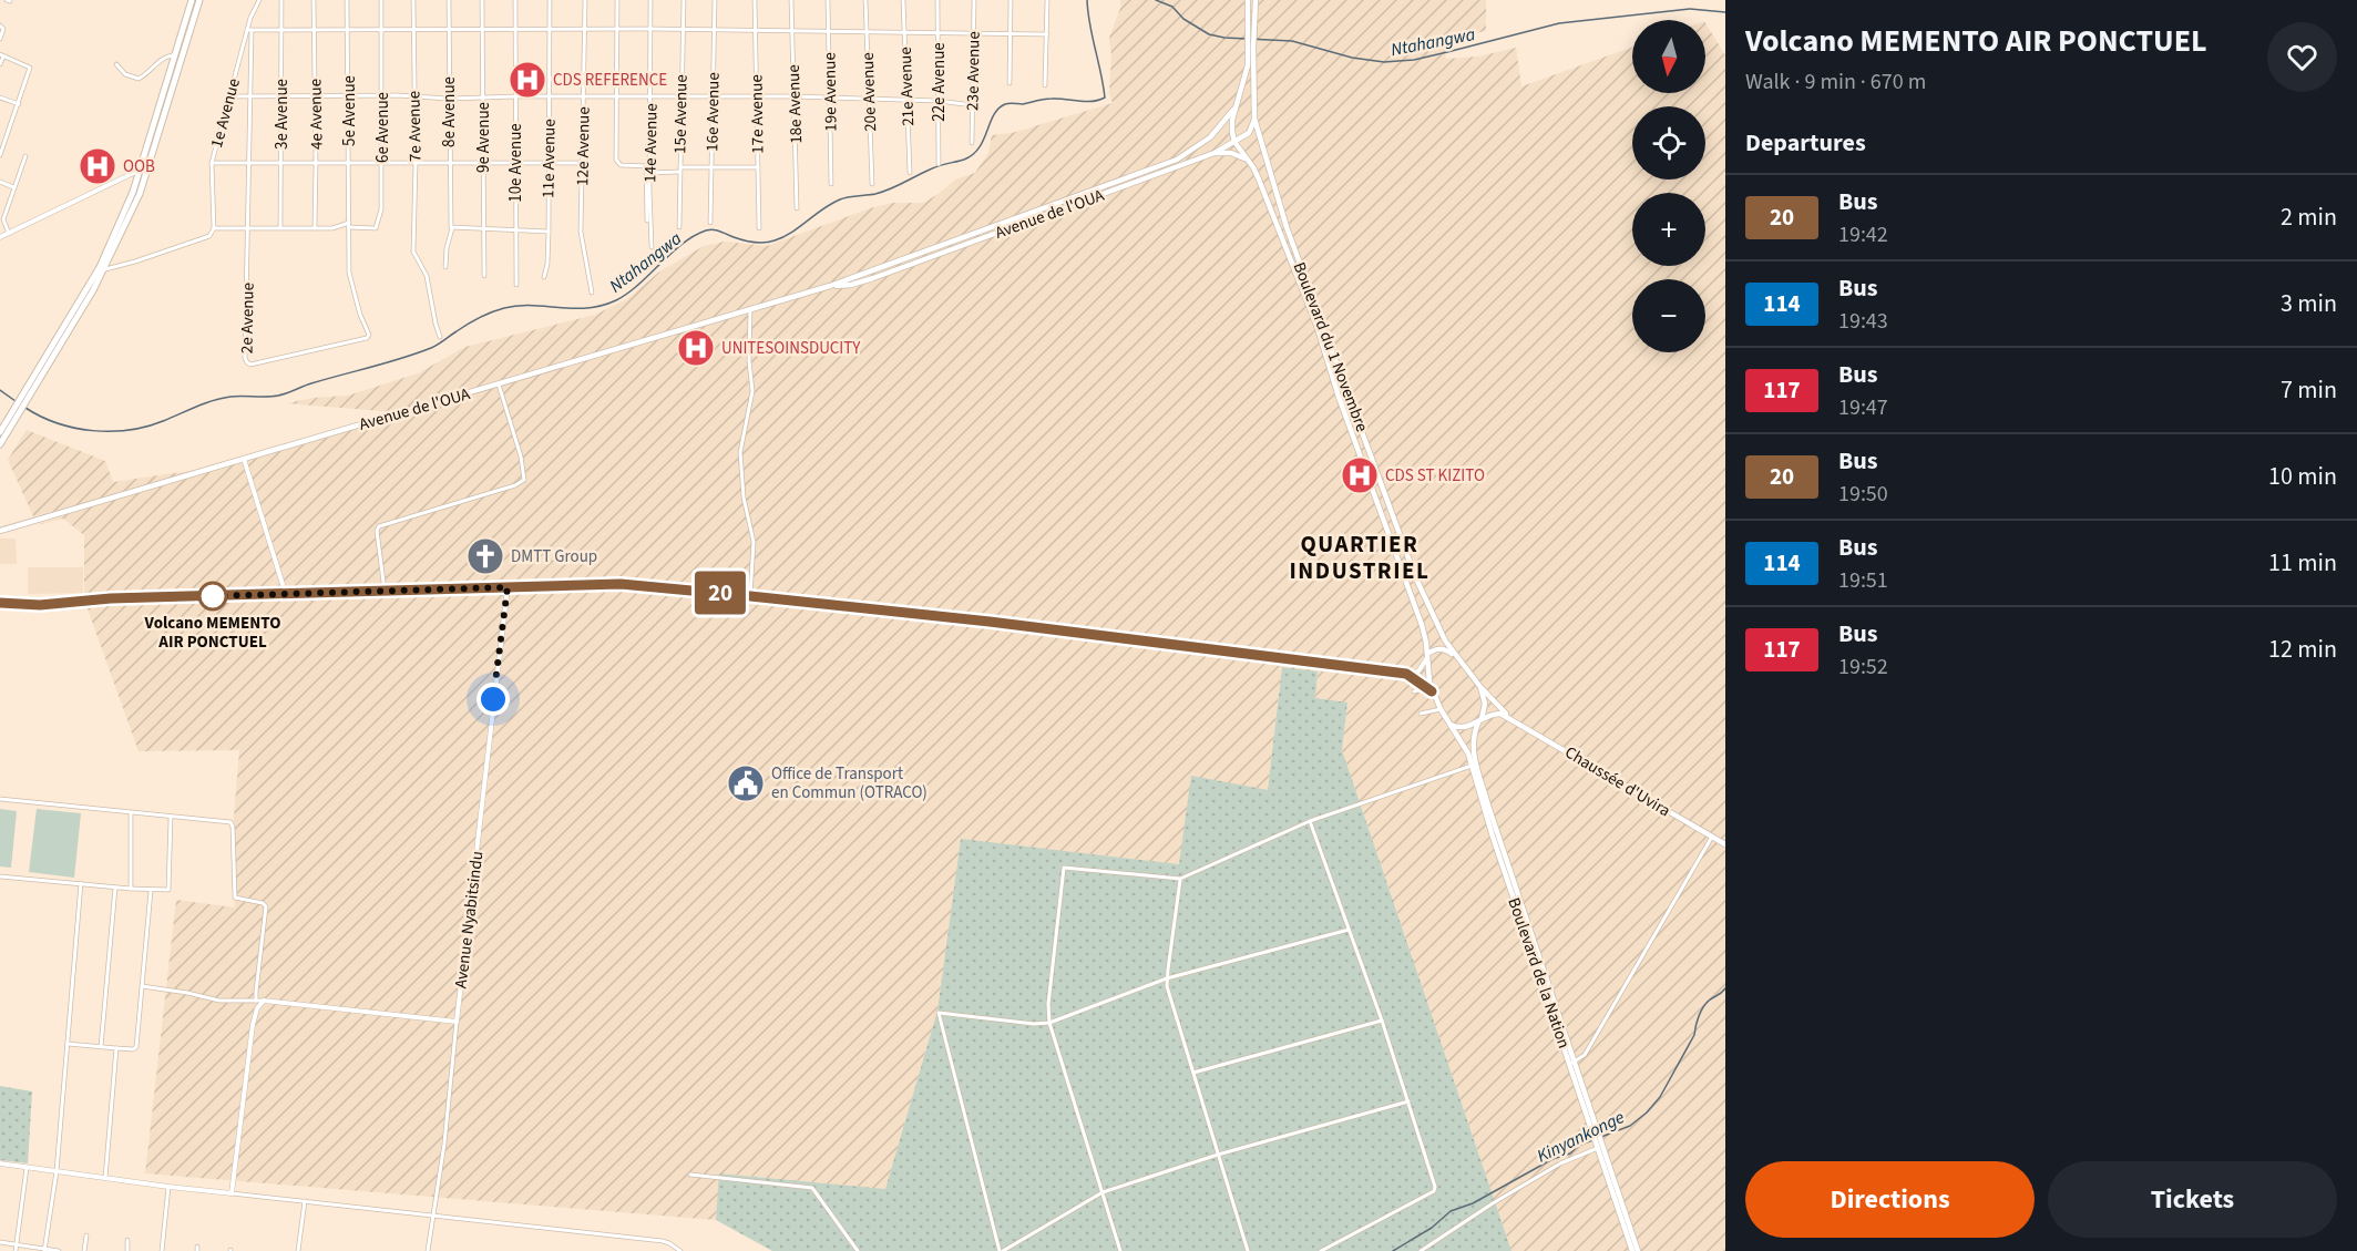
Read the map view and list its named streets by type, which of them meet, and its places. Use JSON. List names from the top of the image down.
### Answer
{
  "streets": {
    "main road": [
      "Avenue de l'OUA",
      "Boulevard du 1 Novembre",
      "Chaussée d'Uvira",
      "Boulevard de la Nation"
    ],
    "street": [
      "23e Avenue",
      "22e Avenue",
      "21e Avenue",
      "19e Avenue",
      "20e Avenue",
      "18e Avenue",
      "5e Avenue",
      "8e Avenue",
      "16e Avenue",
      "1e Avenue",
      "3e Avenue",
      "4e Avenue",
      "15e Avenue",
      "17e Avenue",
      "7e Avenue",
      "6e Avenue",
      "9e Avenue",
      "14e Avenue",
      "12e Avenue",
      "11e Avenue",
      "10e Avenue",
      "2e Avenue",
      "Avenue Nyabitsindu"
    ]
  },
  "crossings": [
    ["5e Avenue", "6e Avenue"],
    ["5e Avenue", "2e Avenue"],
    ["1e Avenue", "2e Avenue"],
    ["6e Avenue", "2e Avenue"],
    ["Avenue de l'OUA", "Boulevard du 1 Novembre"],
    ["Boulevard du 1 Novembre", "Chaussée d'Uvira"],
    ["Boulevard du 1 Novembre", "Boulevard de la Nation"]
  ],
  "districts": ["QUARTIER INDUSTRIEL"],
  "water": ["Ntahangwa", "Kinyankonge"],
  "places": {
    "hospital": [
      "CDS REFERENCE",
      "OOB",
      "UNITESOINSDUCITY",
      "CDS ST KIZITO"
    ],
    "church": ["DMTT Group"],
    "other": ["Volcano MEMENTO AIR PONCTUEL"],
    "public building": ["Office de Transport en Commun (OTRACO)"]
  },
  "lines": ["bus line 20"],
  "north": "bottom",
  "page": {
    "on_map": "20",
    "heading": [
      ["Volcano MEMENTO AIR PONCTUEL", "Walk · 9 min · 670 m"],
      "Departures"
    ],
    "map_buttons": ["+", "−"],
    "list": [
      {
        "mark": "20",
        "name": "Bus",
        "note": "19:42",
        "value": "2 min"
      },
      {
        "mark": "114",
        "name": "Bus",
        "note": "19:43",
        "value": "3 min"
      },
      {
        "mark": "117",
        "name": "Bus",
        "note": "19:47",
        "value": "7 min"
      },
      {
        "mark": "20",
        "name": "Bus",
        "note": "19:50",
        "value": "10 min"
      },
      {
        "mark": "114",
        "name": "Bus",
        "note": "19:51",
        "value": "11 min"
      },
      {
        "mark": "117",
        "name": "Bus",
        "note": "19:52",
        "value": "12 min"
      }
    ],
    "buttons": ["Directions", "Tickets"]
  }
}
